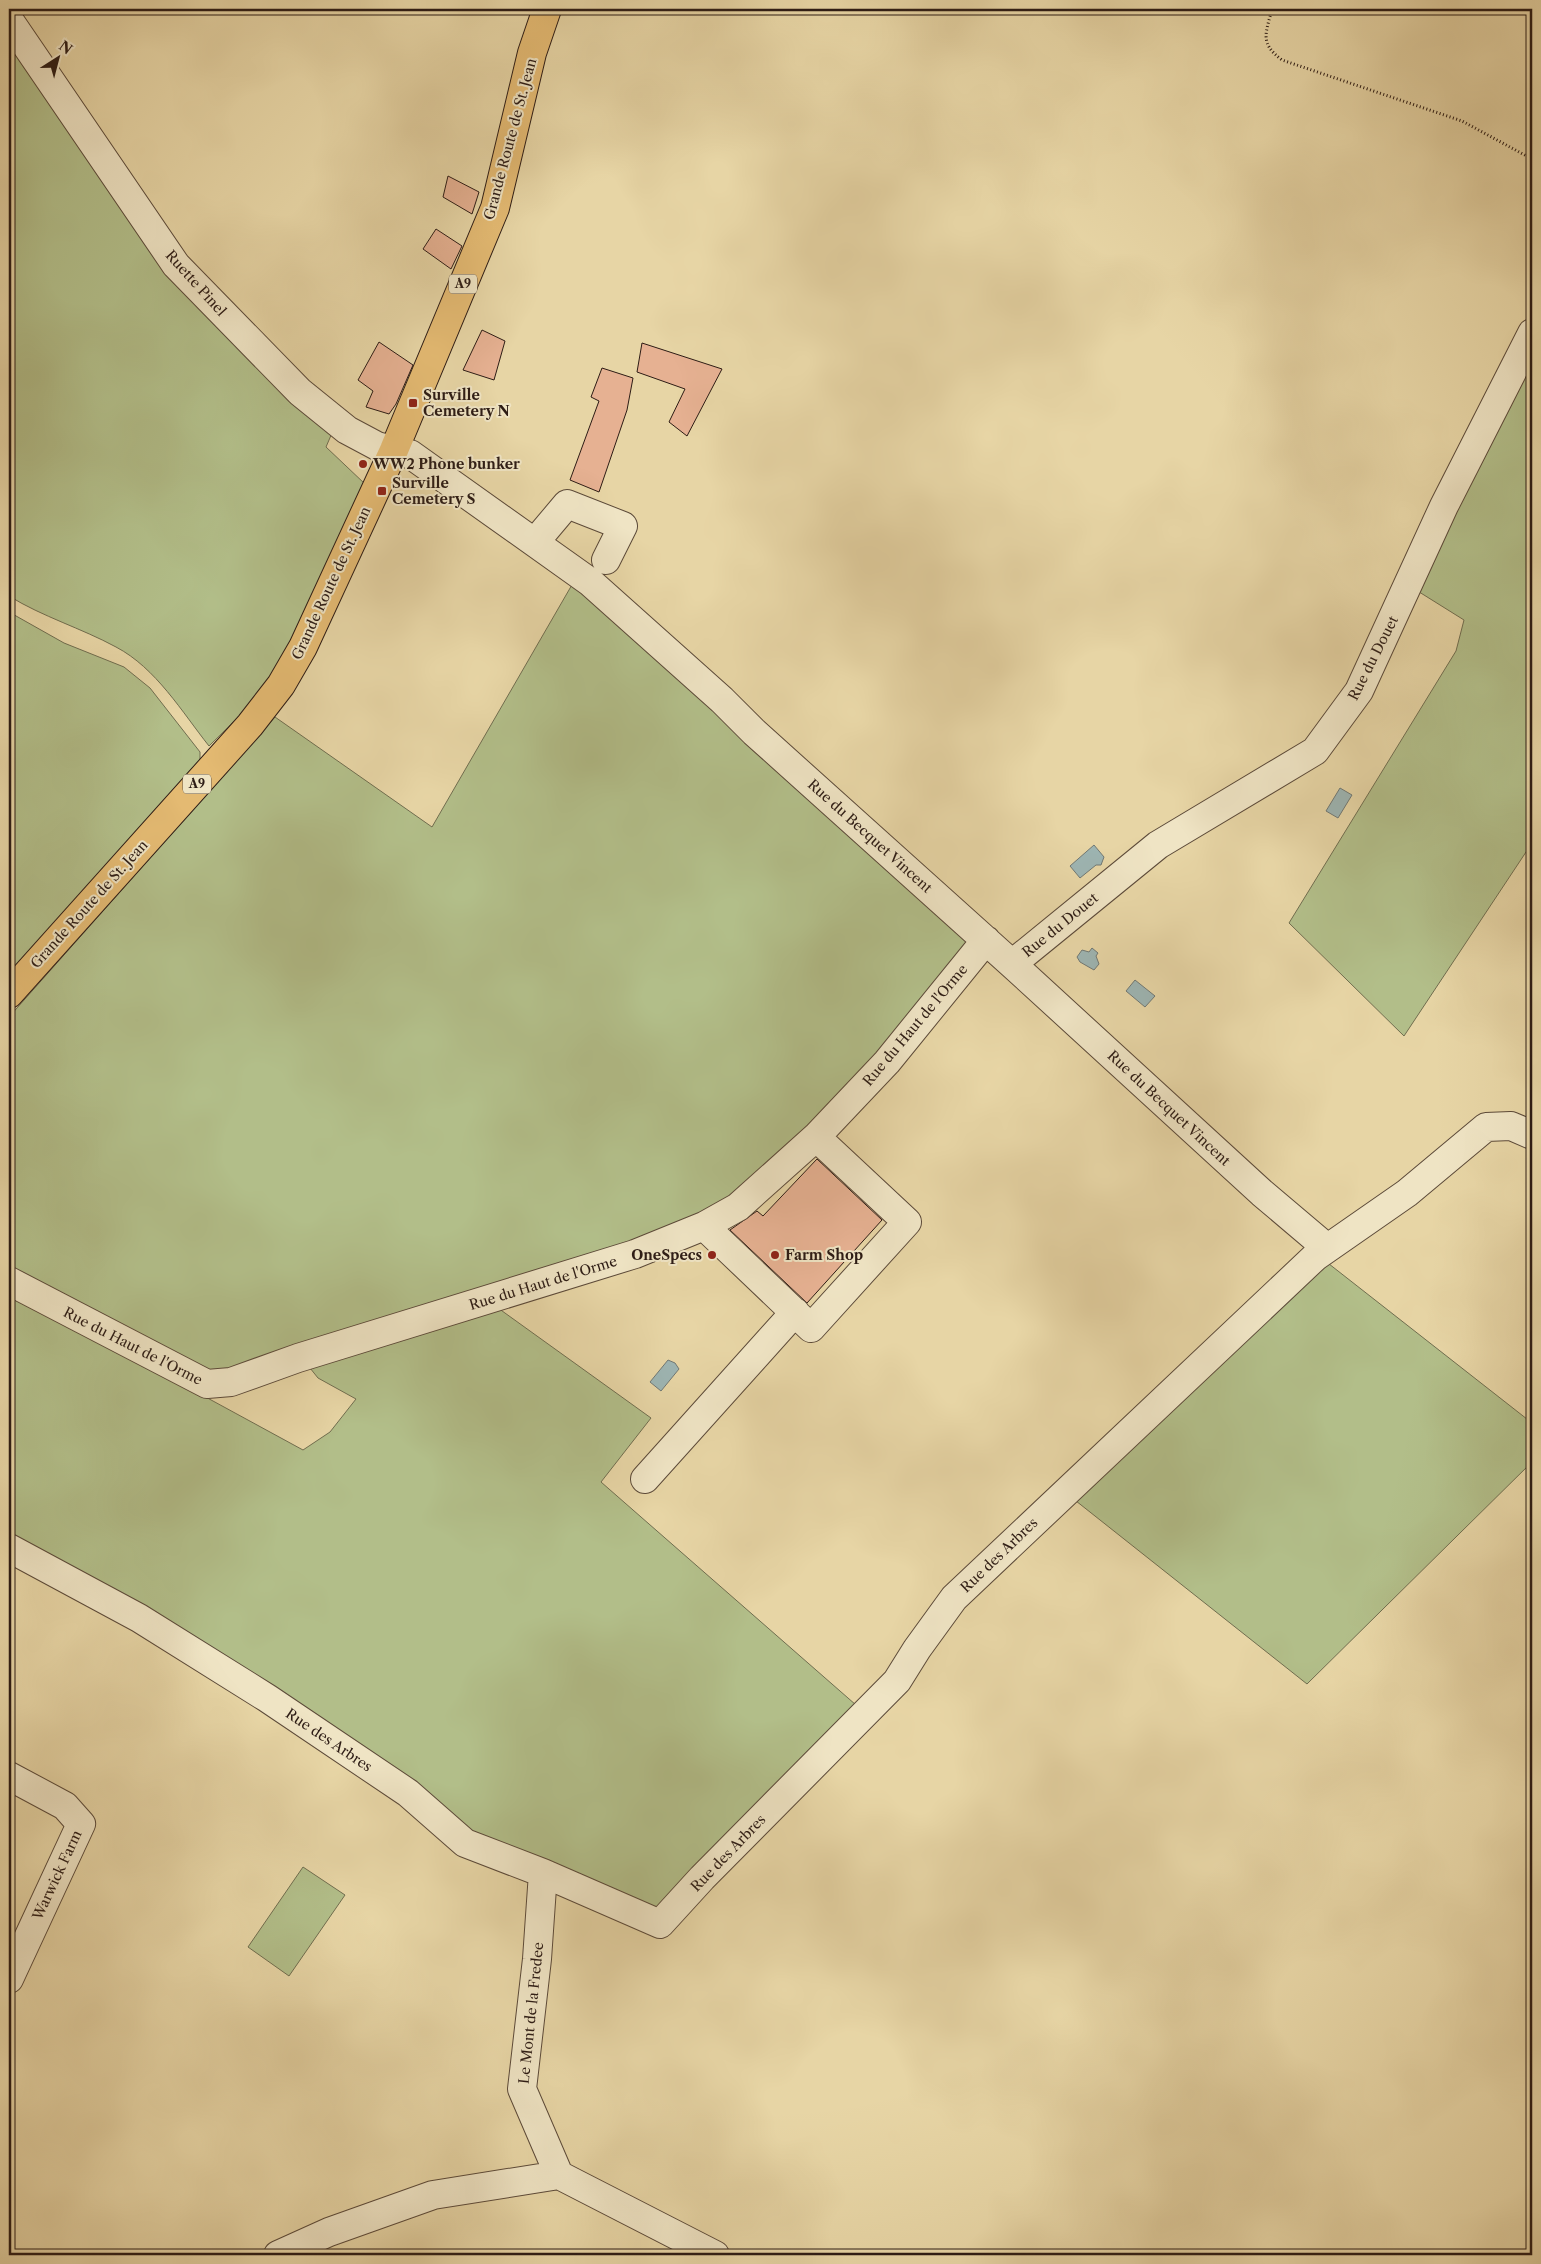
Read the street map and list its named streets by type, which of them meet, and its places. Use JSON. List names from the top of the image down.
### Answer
{
  "streets": {
    "main road": ["Grande Route de St. Jean", "A9"],
    "street": [
      "Ruette Pinel",
      "Rue du Douet",
      "Rue du Becquet Vincent",
      "Rue du Haut de l'Orme",
      "Rue des Arbres",
      "Warwick Farm",
      "Le Mont de la Fredee"
    ]
  },
  "crossings": [
    ["Grande Route de St. Jean", "Ruette Pinel"],
    ["Grande Route de St. Jean", "Rue du Becquet Vincent"],
    ["Ruette Pinel", "Rue du Becquet Vincent"],
    ["Rue du Douet", "Rue du Becquet Vincent"],
    ["Rue du Becquet Vincent", "Rue du Haut de l'Orme"],
    ["Rue du Becquet Vincent", "Rue des Arbres"],
    ["Rue des Arbres", "Le Mont de la Fredee"]
  ],
  "places": {
    "transit": ["Surville Cemetery N", "Surville Cemetery S"],
    "other": ["WW2 Phone bunker", "OneSpecs", "Farm Shop"]
  },
  "north": "top right"
}
